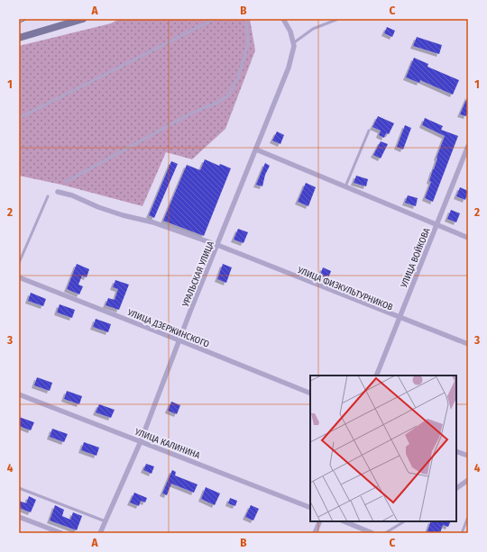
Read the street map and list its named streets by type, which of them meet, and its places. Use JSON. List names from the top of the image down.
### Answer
{
  "streets": {
    "street": [
      "УЛИЦА ВОЙКОВА",
      "УРАЛЬСКАЯ УЛИЦА",
      "УЛИЦА ФИЗКУЛЬТУРНИКОВ",
      "УЛИЦА ДЗЕРЖИНСКОГО",
      "УЛИЦА КАЛИНИНА"
    ]
  },
  "crossings": [
    ["УЛИЦА ВОЙКОВА", "УЛИЦА ФИЗКУЛЬТУРНИКОВ"],
    ["УРАЛЬСКАЯ УЛИЦА", "УЛИЦА ФИЗКУЛЬТУРНИКОВ"],
    ["УРАЛЬСКАЯ УЛИЦА", "УЛИЦА ДЗЕРЖИНСКОГО"],
    ["УРАЛЬСКАЯ УЛИЦА", "УЛИЦА КАЛИНИНА"]
  ],
  "grid": {
    "columns": ["A", "B", "C"],
    "rows": [
      "1",
      "2",
      "3",
      "4"
    ]
  }
}
